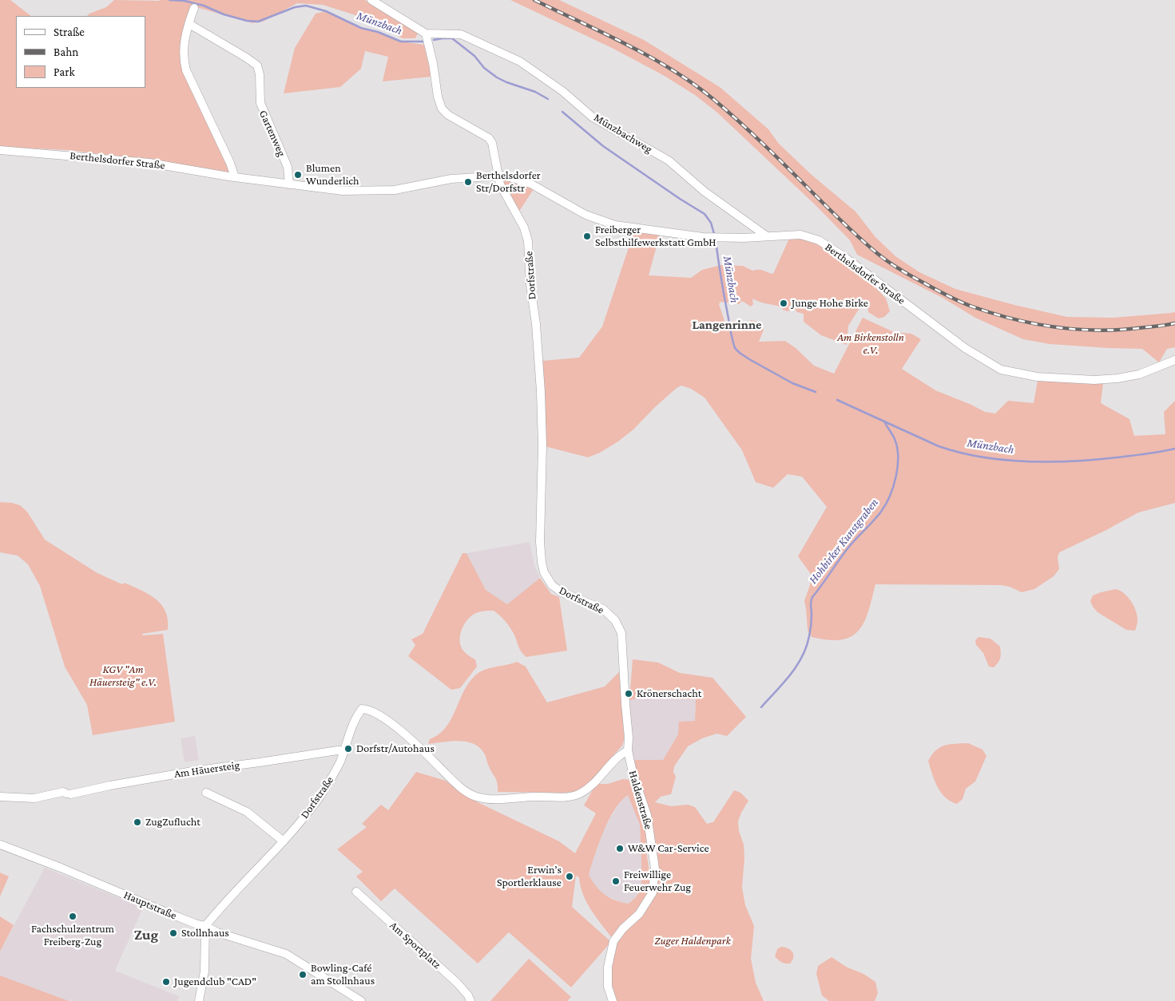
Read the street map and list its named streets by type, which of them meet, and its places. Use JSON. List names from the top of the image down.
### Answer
{
  "streets": {
    "street": [
      "Gartenweg",
      "Münzbachweg",
      "Berthelsdorfer Straße",
      "Dorfstraße",
      "Am Häuersteig",
      "Haldenstraße",
      "Hauptstraße",
      "Am Sportplatz"
    ]
  },
  "crossings": [
    ["Gartenweg", "Berthelsdorfer Straße"],
    ["Münzbachweg", "Berthelsdorfer Straße"],
    ["Münzbachweg", "Dorfstraße"],
    ["Berthelsdorfer Straße", "Dorfstraße"],
    ["Dorfstraße", "Am Häuersteig"],
    ["Dorfstraße", "Haldenstraße"],
    ["Dorfstraße", "Hauptstraße"]
  ],
  "districts": ["Langenrinne", "Zug"],
  "water": ["Münzbach", "Hohbirker Kunstgraben"],
  "parks": ["Am Birkenstolln e.V.", "KGV \"Am Häuersteig\" e.V.", "Zuger Haldenpark"],
  "places": [
    "Blumen Wunderlich",
    "Berthelsdorfer Str/Dorfstr",
    "Freiberger Selbsthilfewerkstatt GmbH",
    "Junge Hohe Birke",
    "Krönerschacht",
    "Dorfstr/Autohaus",
    "ZugZuflucht",
    "W&W Car-Service",
    "Erwin’s Sportlerklause",
    "Freiwillige Feuerwehr Zug",
    "Fachschulzentrum Freiberg-Zug",
    "Stollnhaus",
    "Bowling-Café am Stollnhaus",
    "Jugendclub \"CAD\""
  ],
  "legend": ["Straße", "Bahn", "Park"]
}
